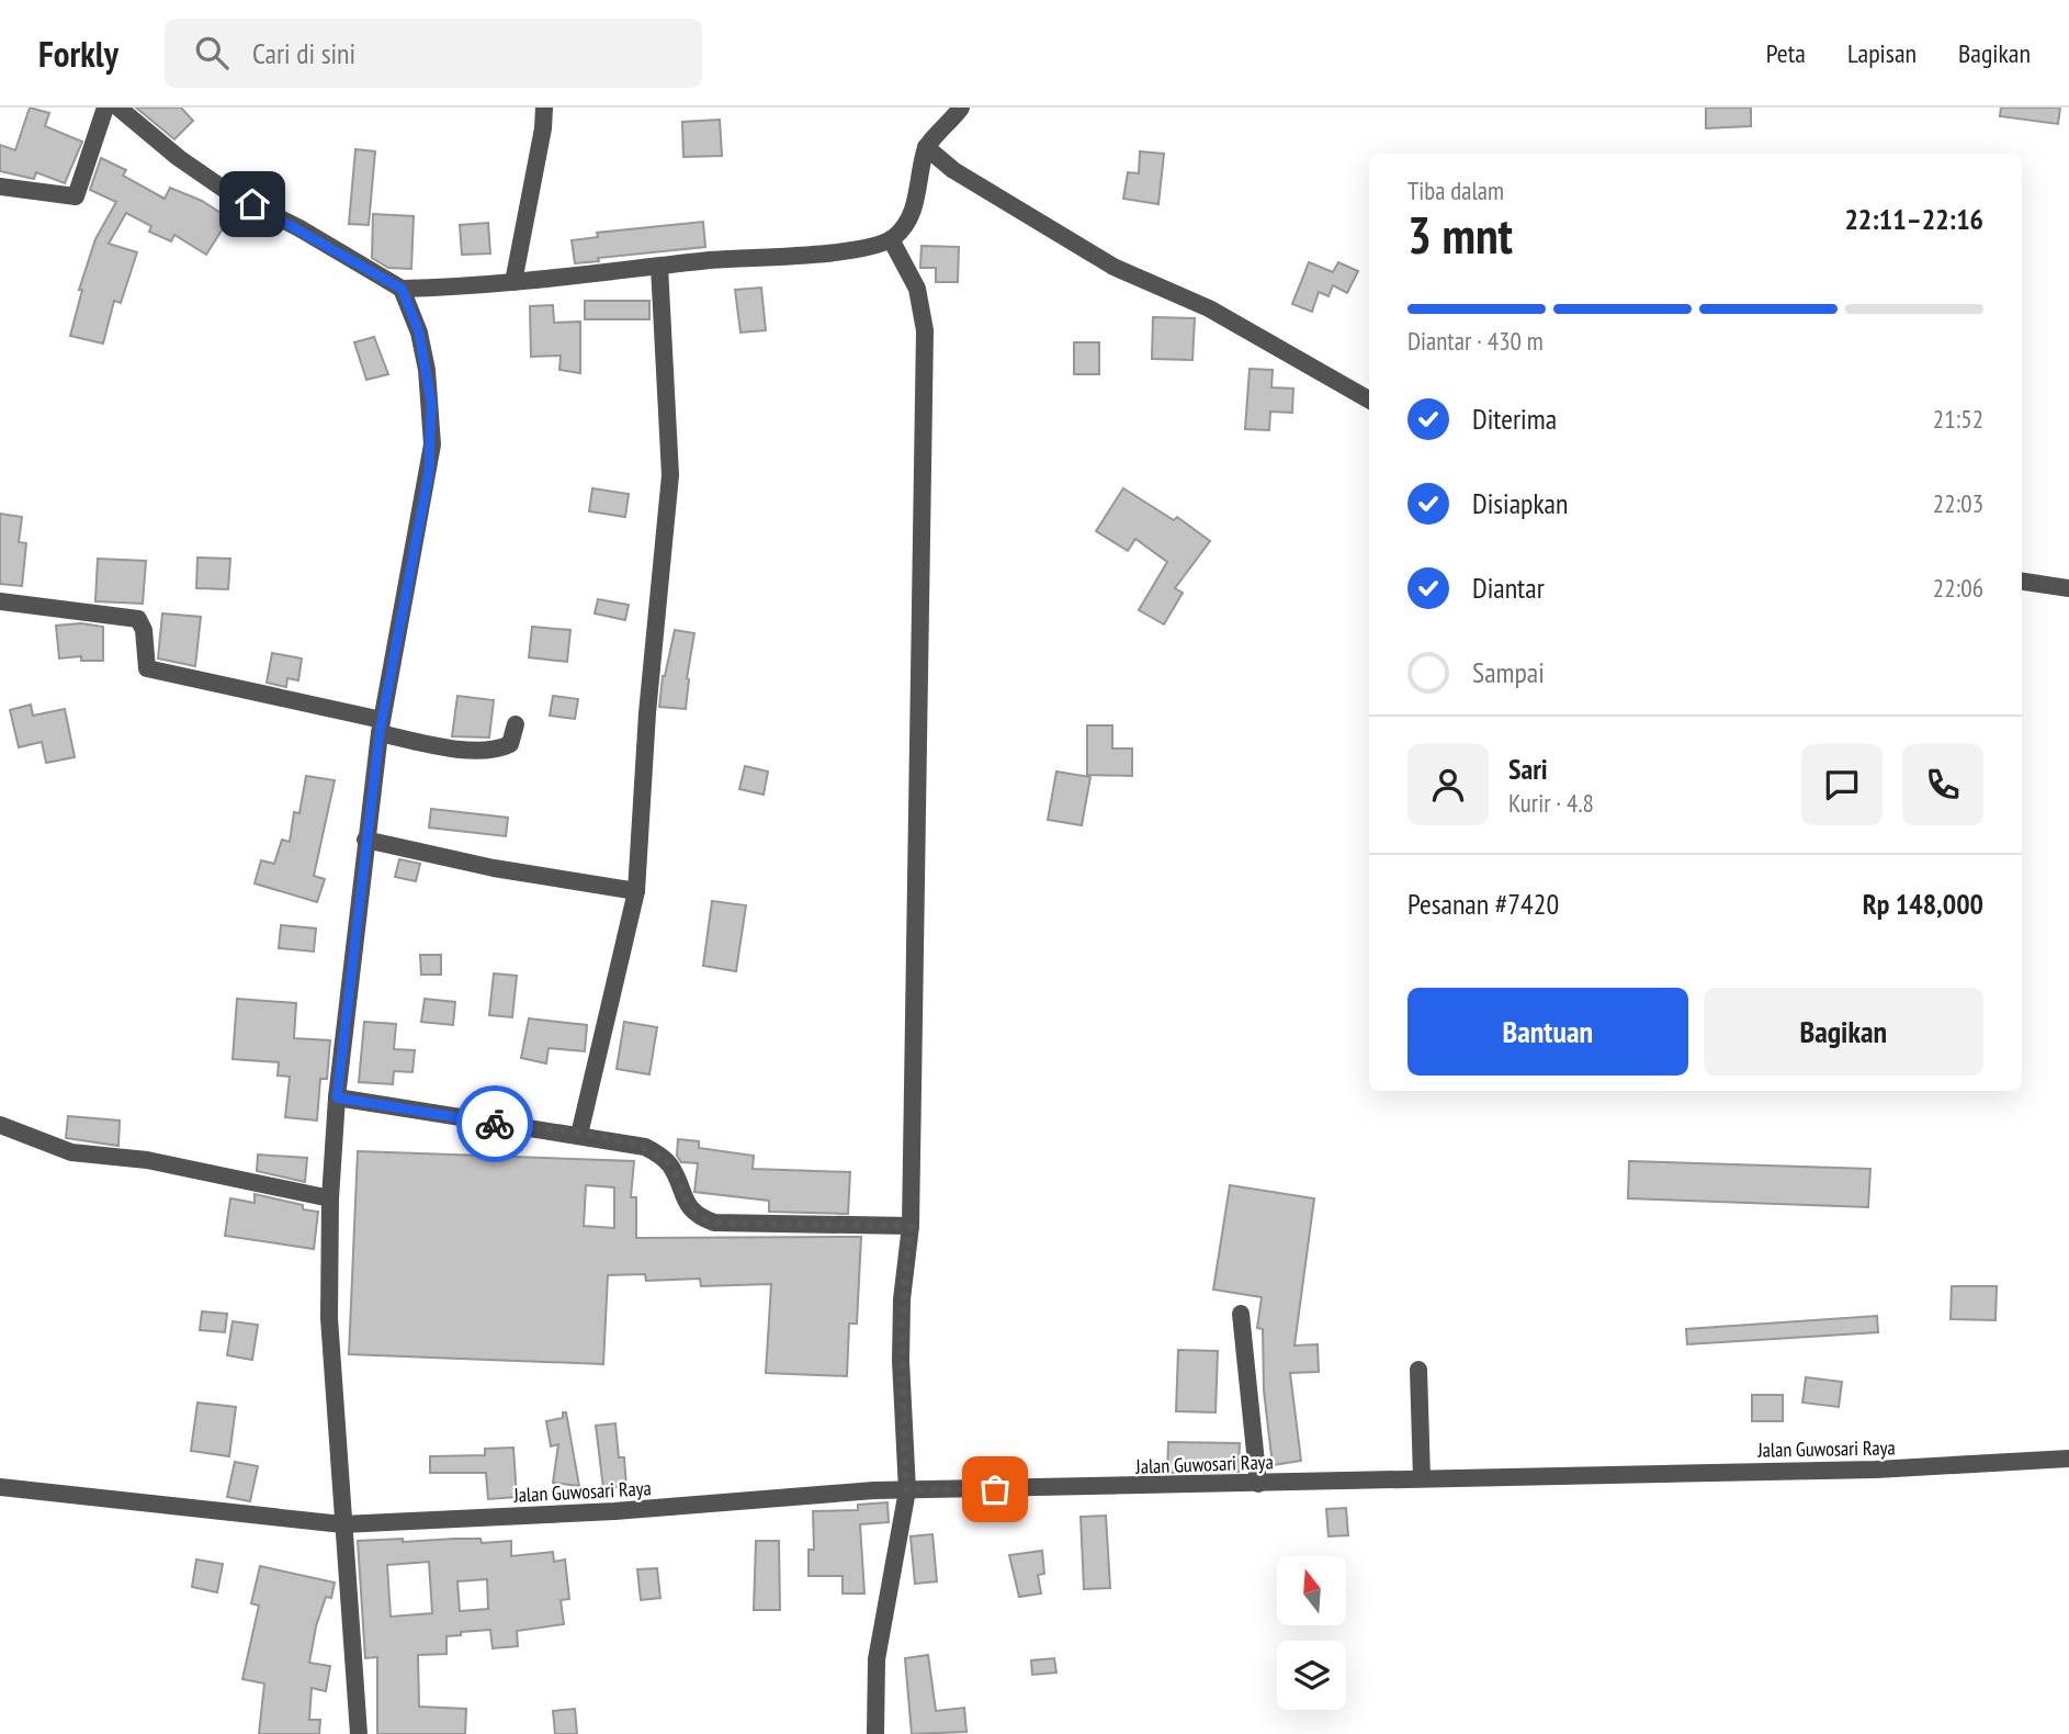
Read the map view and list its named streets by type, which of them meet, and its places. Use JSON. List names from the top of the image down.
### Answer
{
  "streets": {
    "street": ["Jalan Guwosari Raya"]
  },
  "north": "top",
  "page": {
    "header": "Forkly",
    "search": "Cari di sini",
    "nav": ["Peta", "Lapisan", "Bagikan"],
    "heading": ["3 mnt", "Tiba dalam", "22:11–22:16"],
    "panel": [
      "Sari",
      "Kurir · 4.8",
      "Pesanan #7420",
      "Rp 148,000"
    ],
    "bar": "Diantar · 430 m",
    "list": [
      ["Diterima", "21:52"],
      ["Disiapkan", "22:03"],
      ["Diantar", "22:06"],
      "Sampai"
    ],
    "buttons": ["Bantuan", "Bagikan"]
  }
}
